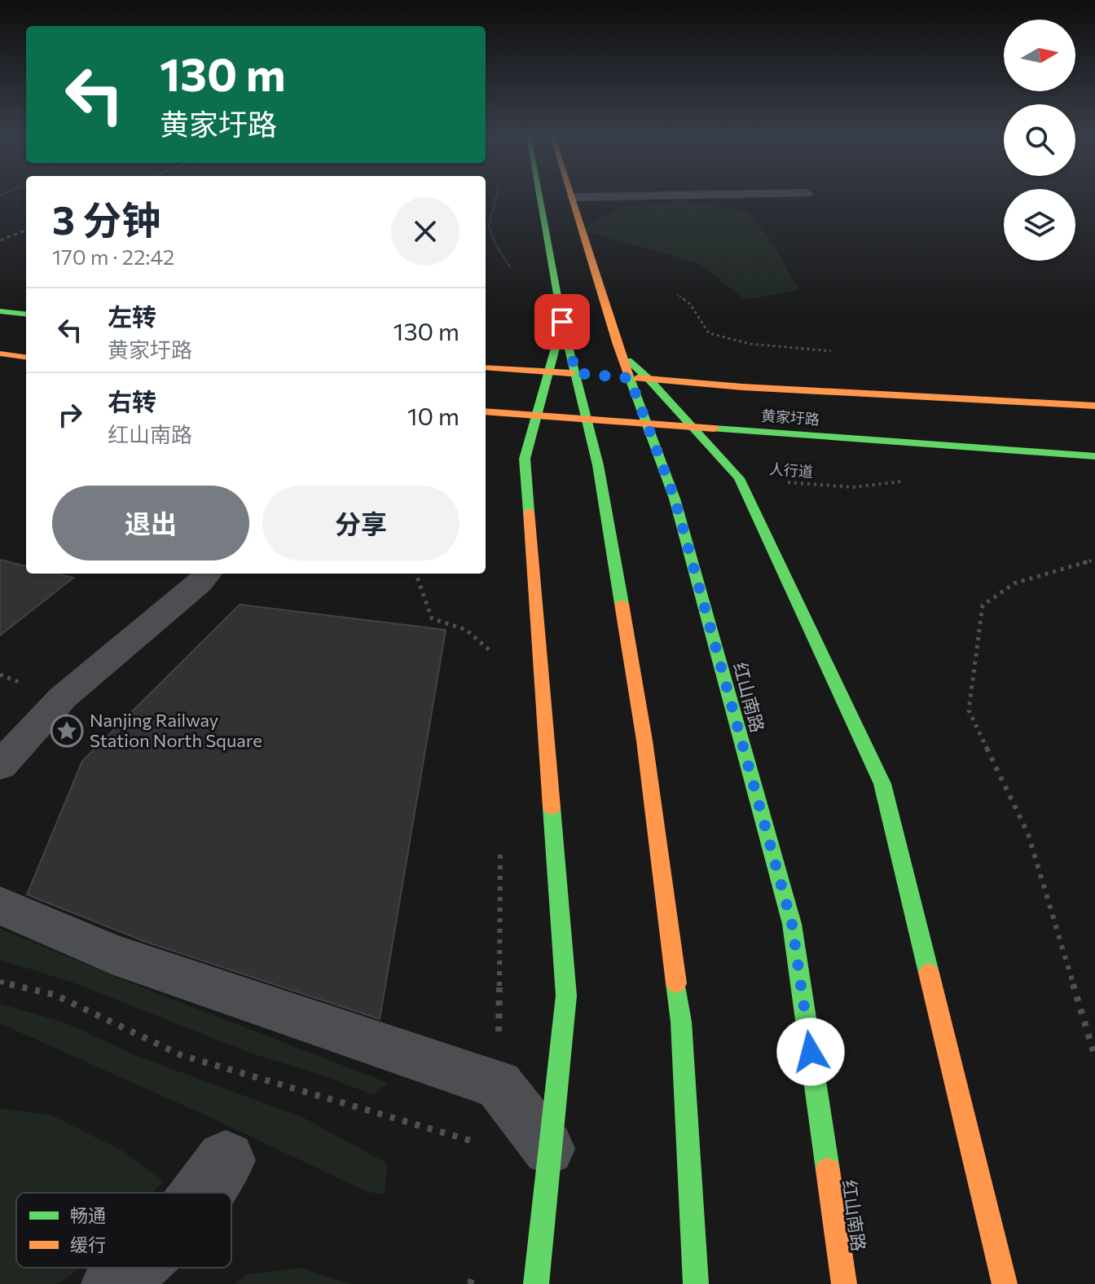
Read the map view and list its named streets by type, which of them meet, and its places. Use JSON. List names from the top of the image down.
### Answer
{
  "streets": {
    "street": ["黄家圩路", "红山南路"],
    "path": ["人行道"]
  },
  "crossings": [
    ["黄家圩路", "红山南路"]
  ],
  "places": {
    "place": ["Nanjing Railway Station North Square"]
  },
  "legend": ["畅通", "缓行"],
  "north": "right",
  "page": {
    "turn": ["130 m", "黄家圩路"],
    "heading": ["3 分钟", "170 m · 22:42"],
    "list": [
      {
        "name": "左转",
        "note": "黄家圩路",
        "value": "130 m"
      },
      {
        "name": "右转",
        "note": "红山南路",
        "value": "10 m"
      }
    ],
    "buttons": ["退出", "分享"]
  }
}
